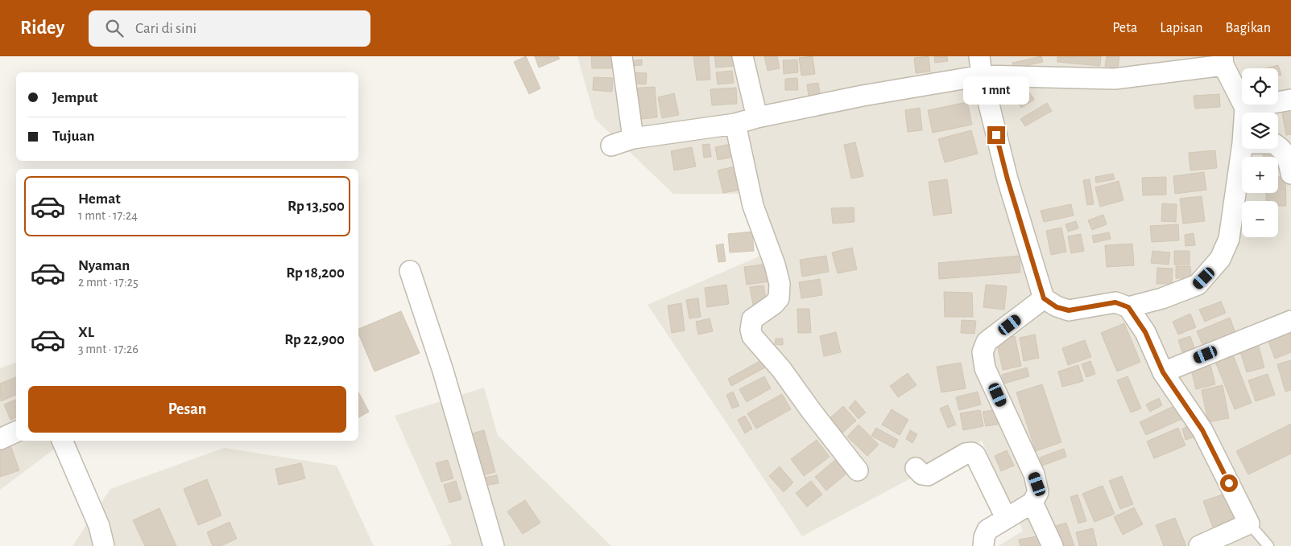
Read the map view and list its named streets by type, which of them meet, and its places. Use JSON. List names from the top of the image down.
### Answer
{
  "page": {
    "header": "Ridey",
    "search": "Cari di sini",
    "nav": ["Peta", "Lapisan", "Bagikan"],
    "map_buttons": ["+", "−"],
    "banner": ["Jemput", "Tujuan"],
    "bubble": "1 mnt",
    "list": [
      {
        "name": "Hemat",
        "note": "1 mnt · 17:24",
        "value": "Rp 13,500"
      },
      {
        "name": "Nyaman",
        "note": "2 mnt · 17:25",
        "value": "Rp 18,200"
      },
      {
        "name": "XL",
        "note": "3 mnt · 17:26",
        "value": "Rp 22,900"
      }
    ],
    "buttons": "Pesan"
  }
}
